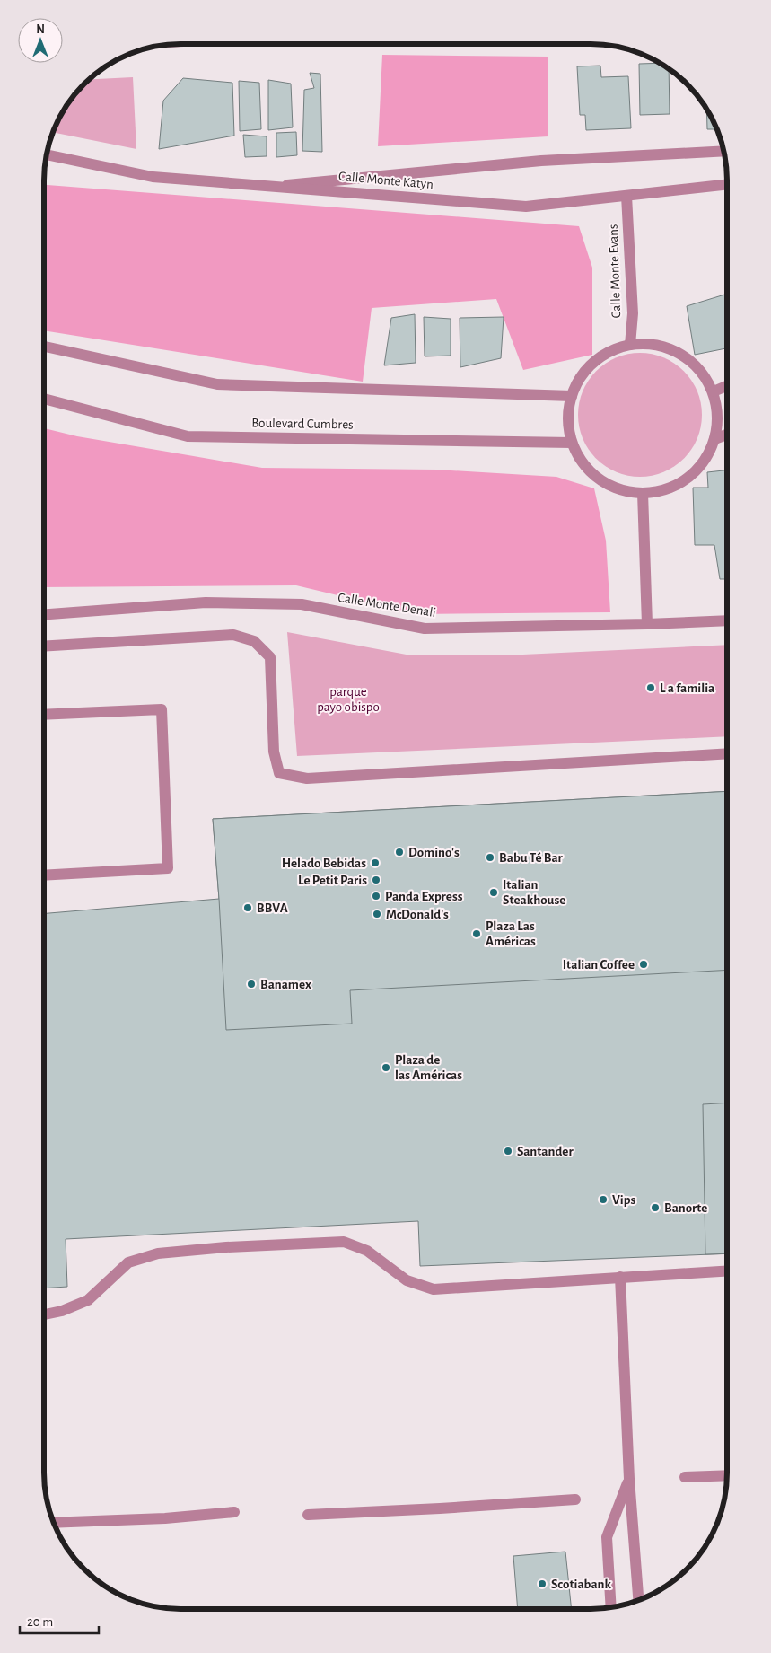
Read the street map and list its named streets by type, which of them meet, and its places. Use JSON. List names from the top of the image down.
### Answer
{
  "streets": {
    "street": [
      "Calle Monte Katyn",
      "Calle Monte Evans",
      "Boulevard Cumbres",
      "Calle Monte Denali"
    ]
  },
  "crossings": [
    ["Calle Monte Katyn", "Calle Monte Evans"],
    ["Calle Monte Evans", "Boulevard Cumbres"]
  ],
  "parks": ["parque payo obispo"],
  "places": [
    "L a familia",
    "Domino's",
    "Babu Té Bar",
    "Helado Bebidas",
    "Le Petit Paris",
    "Italian Steakhouse",
    "Panda Express",
    "BBVA",
    "McDonald's",
    "Plaza Las Américas",
    "Italian Coffee",
    "Banamex",
    "Plaza de las Américas",
    "Santander",
    "Vips",
    "Banorte",
    "Scotiabank"
  ],
  "scale_bar": "20 m",
  "north": "top"
}
